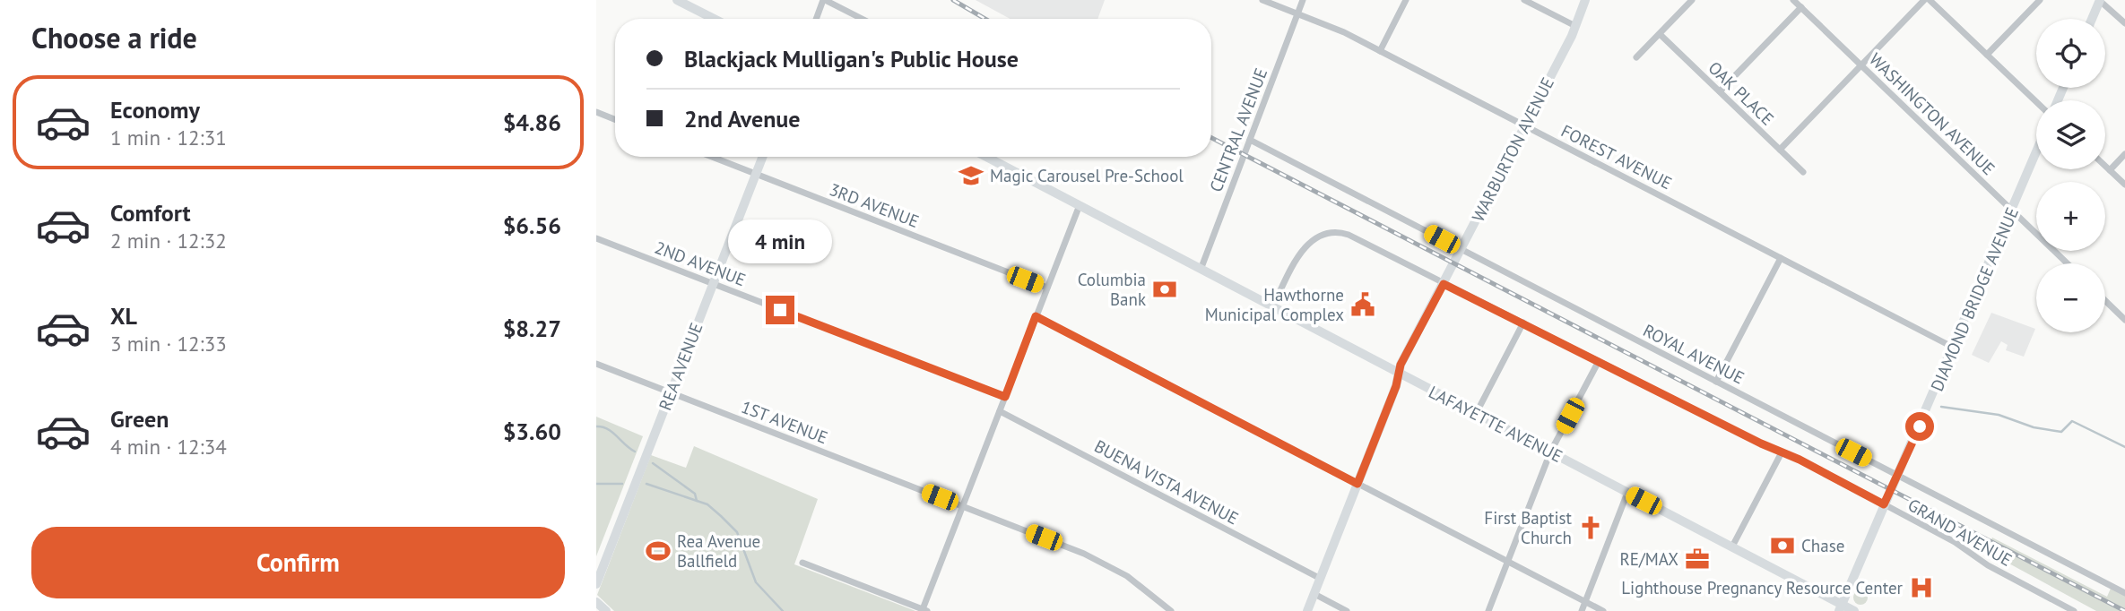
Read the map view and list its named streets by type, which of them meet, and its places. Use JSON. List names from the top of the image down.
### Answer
{
  "streets": {
    "street": [
      "OAK PLACE",
      "WASHINGTON AVENUE",
      "CENTRAL AVENUE",
      "WARBURTON AVENUE",
      "FOREST AVENUE",
      "3RD AVENUE",
      "2ND AVENUE",
      "DIAMOND BRIDGE AVENUE",
      "ROYAL AVENUE",
      "REA AVENUE",
      "1ST AVENUE",
      "LAFAYETTE AVENUE",
      "BUENA VISTA AVENUE",
      "GRAND AVENUE"
    ]
  },
  "crossings": [
    ["WASHINGTON AVENUE", "DIAMOND BRIDGE AVENUE"],
    ["CENTRAL AVENUE", "FOREST AVENUE"],
    ["CENTRAL AVENUE", "ROYAL AVENUE"],
    ["CENTRAL AVENUE", "LAFAYETTE AVENUE"],
    ["WARBURTON AVENUE", "FOREST AVENUE"],
    ["WARBURTON AVENUE", "ROYAL AVENUE"],
    ["WARBURTON AVENUE", "LAFAYETTE AVENUE"],
    ["WARBURTON AVENUE", "BUENA VISTA AVENUE"],
    ["WARBURTON AVENUE", "GRAND AVENUE"],
    ["FOREST AVENUE", "DIAMOND BRIDGE AVENUE"],
    ["3RD AVENUE", "REA AVENUE"],
    ["2ND AVENUE", "REA AVENUE"],
    ["DIAMOND BRIDGE AVENUE", "ROYAL AVENUE"],
    ["DIAMOND BRIDGE AVENUE", "LAFAYETTE AVENUE"],
    ["DIAMOND BRIDGE AVENUE", "GRAND AVENUE"],
    ["REA AVENUE", "1ST AVENUE"],
    ["LAFAYETTE AVENUE", "GRAND AVENUE"]
  ],
  "places": {
    "school or university": ["Magic Carousel Pre-School"],
    "bank": ["Columbia Bank", "Chase"],
    "public building": ["Hawthorne Municipal Complex"],
    "church": ["First Baptist Church"],
    "sports": ["Rea Avenue Ballfield"],
    "office": ["RE/MAX"],
    "hospital": ["Lighthouse Pregnancy Resource Center"]
  },
  "page": {
    "heading": "Choose a ride",
    "map_buttons": ["+", "−"],
    "banner": ["Blackjack Mulligan's Public House", "2nd Avenue"],
    "list": [
      {
        "name": "Economy",
        "note": "1 min · 12:31",
        "value": "$4.86"
      },
      {
        "name": "Comfort",
        "note": "2 min · 12:32",
        "value": "$6.56"
      },
      {
        "name": "XL",
        "note": "3 min · 12:33",
        "value": "$8.27"
      },
      {
        "name": "Green",
        "note": "4 min · 12:34",
        "value": "$3.60"
      }
    ],
    "bubble": "4 min",
    "buttons": "Confirm"
  }
}
